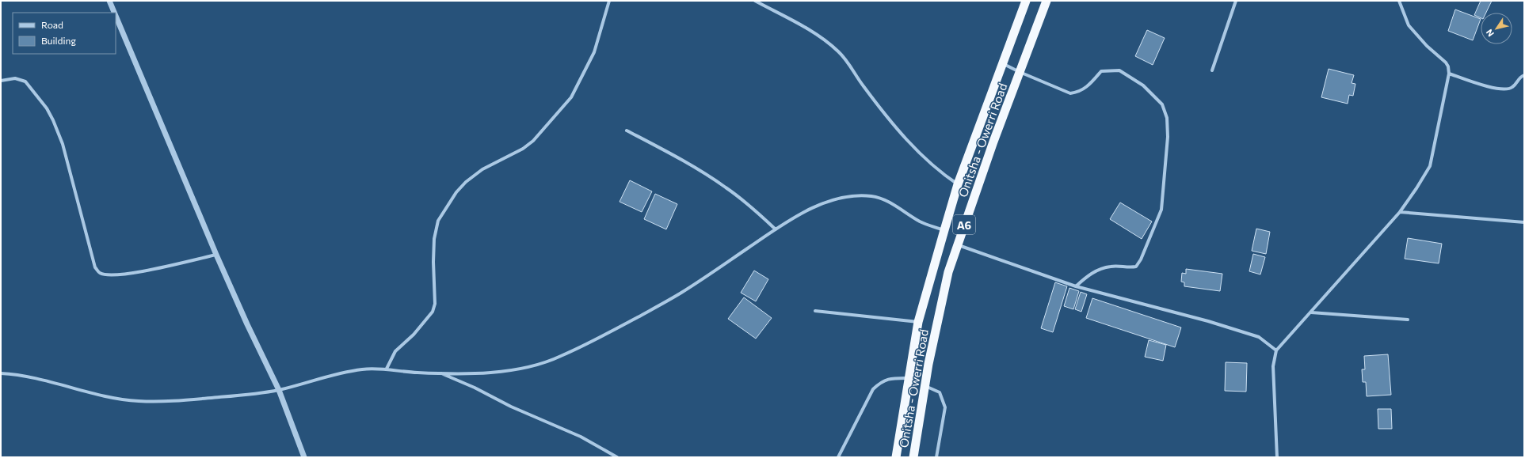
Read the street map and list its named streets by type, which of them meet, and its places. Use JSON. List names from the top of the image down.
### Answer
{
  "streets": {
    "highway": ["Onitsha - Owerri Road", "A6"]
  },
  "legend": ["Road", "Building"],
  "north": "bottom left"
}
